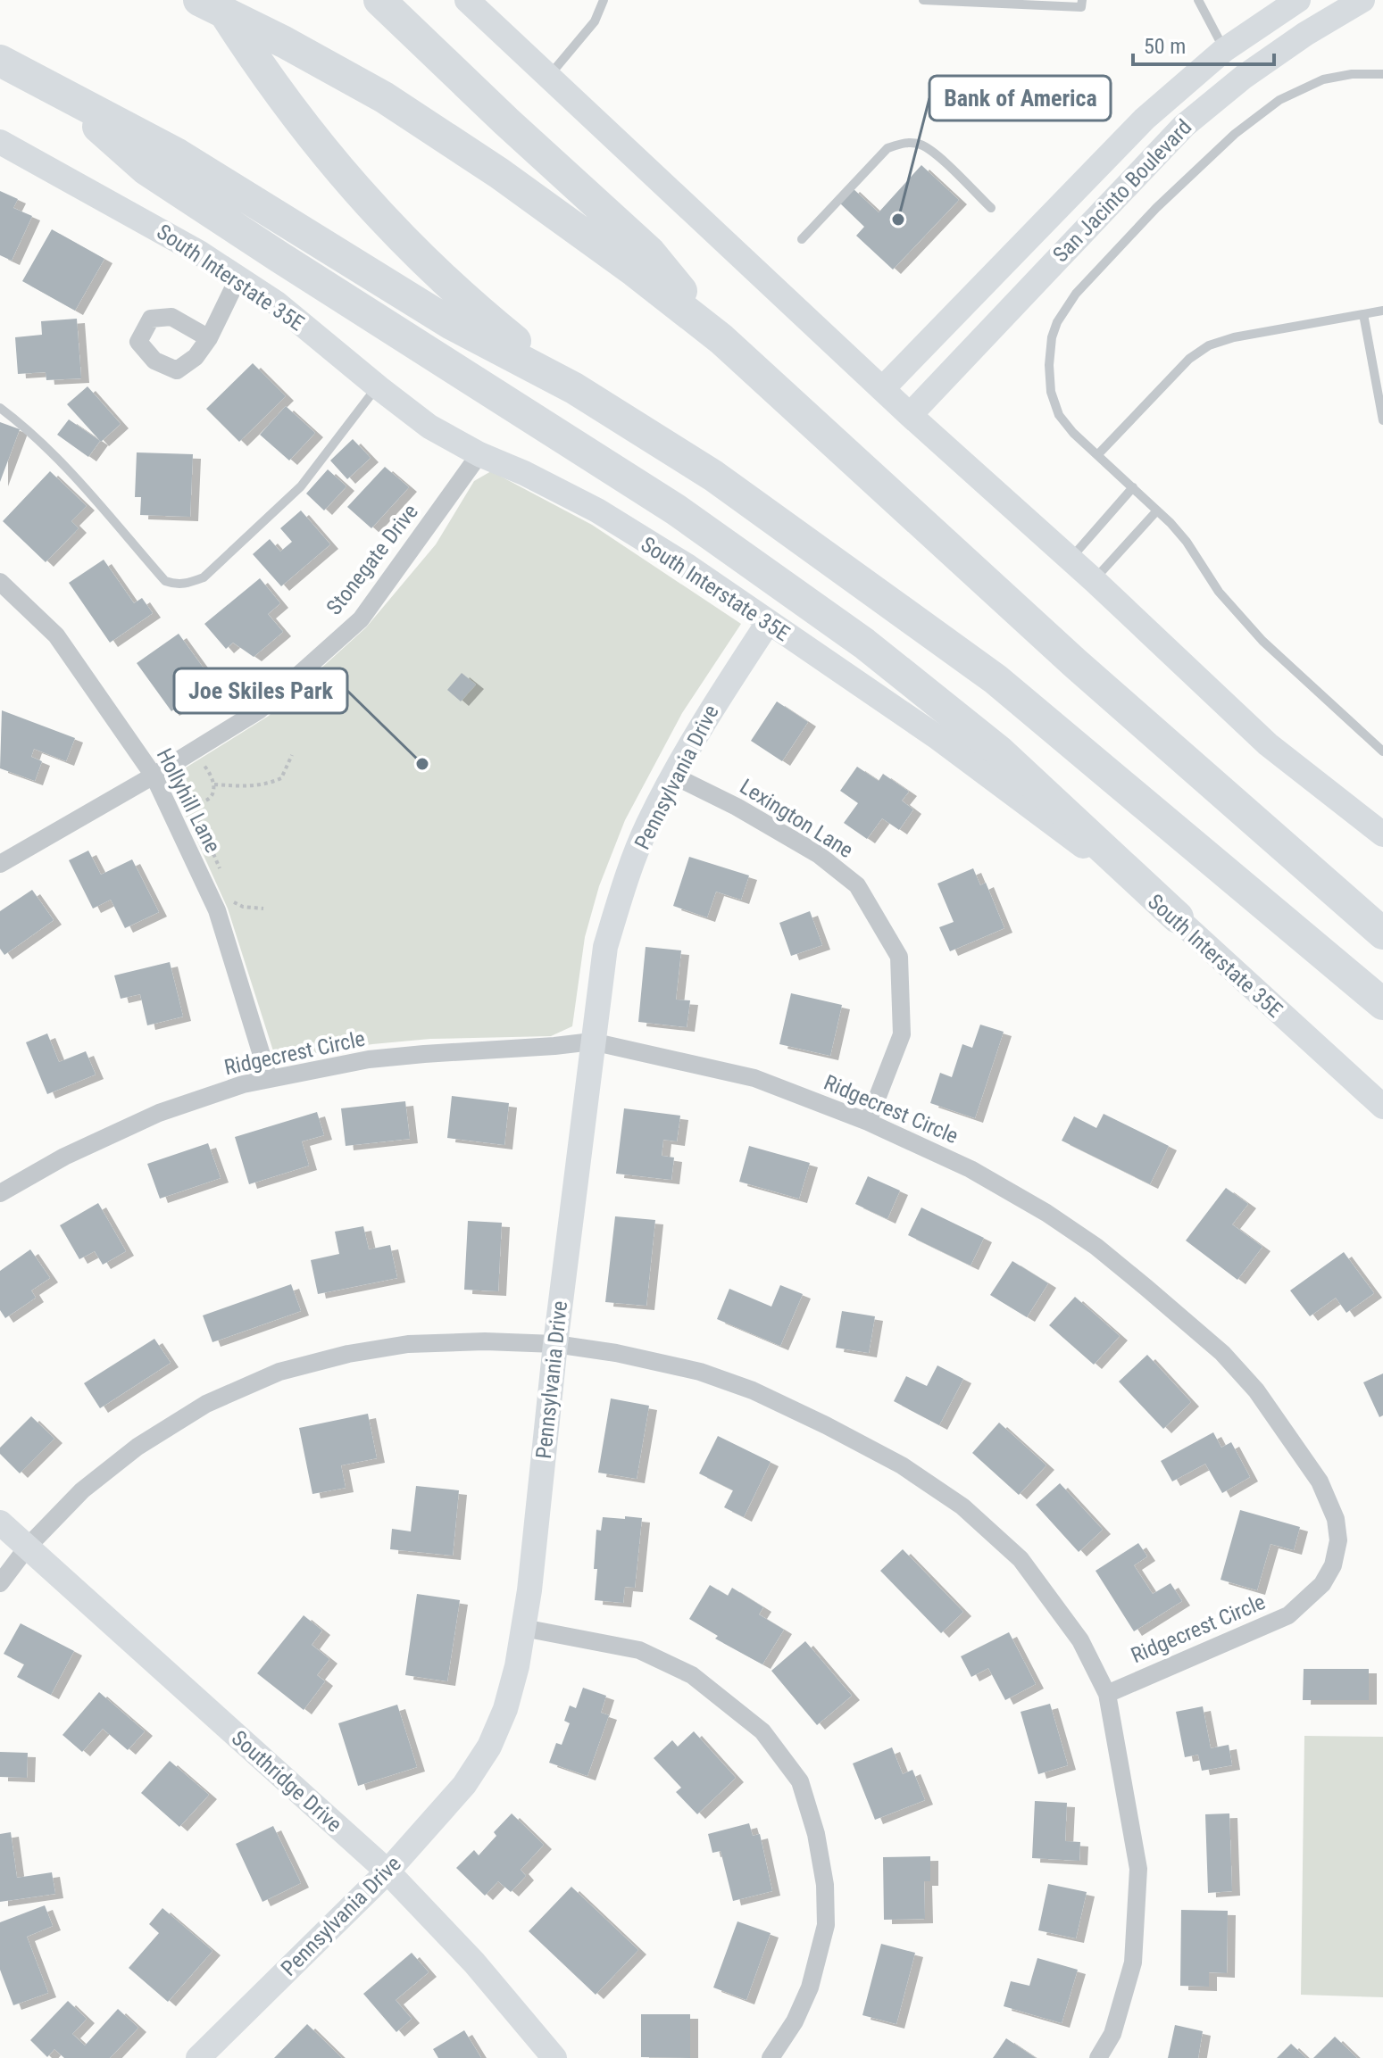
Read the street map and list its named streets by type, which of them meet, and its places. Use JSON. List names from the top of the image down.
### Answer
{
  "streets": {
    "street": [
      "San Jacinto Boulevard",
      "South Interstate 35E",
      "Stonegate Drive",
      "Pennsylvania Drive",
      "Hollyhill Lane",
      "Lexington Lane",
      "Ridgecrest Circle",
      "Southridge Drive"
    ]
  },
  "crossings": [
    ["South Interstate 35E", "Stonegate Drive"],
    ["South Interstate 35E", "Pennsylvania Drive"],
    ["Stonegate Drive", "Hollyhill Lane"],
    ["Pennsylvania Drive", "Lexington Lane"],
    ["Pennsylvania Drive", "Ridgecrest Circle"],
    ["Pennsylvania Drive", "Southridge Drive"],
    ["Hollyhill Lane", "Ridgecrest Circle"],
    ["Lexington Lane", "Ridgecrest Circle"]
  ],
  "places": ["Bank of America", "Joe Skiles Park"],
  "scale_bar": "50 m"
}
